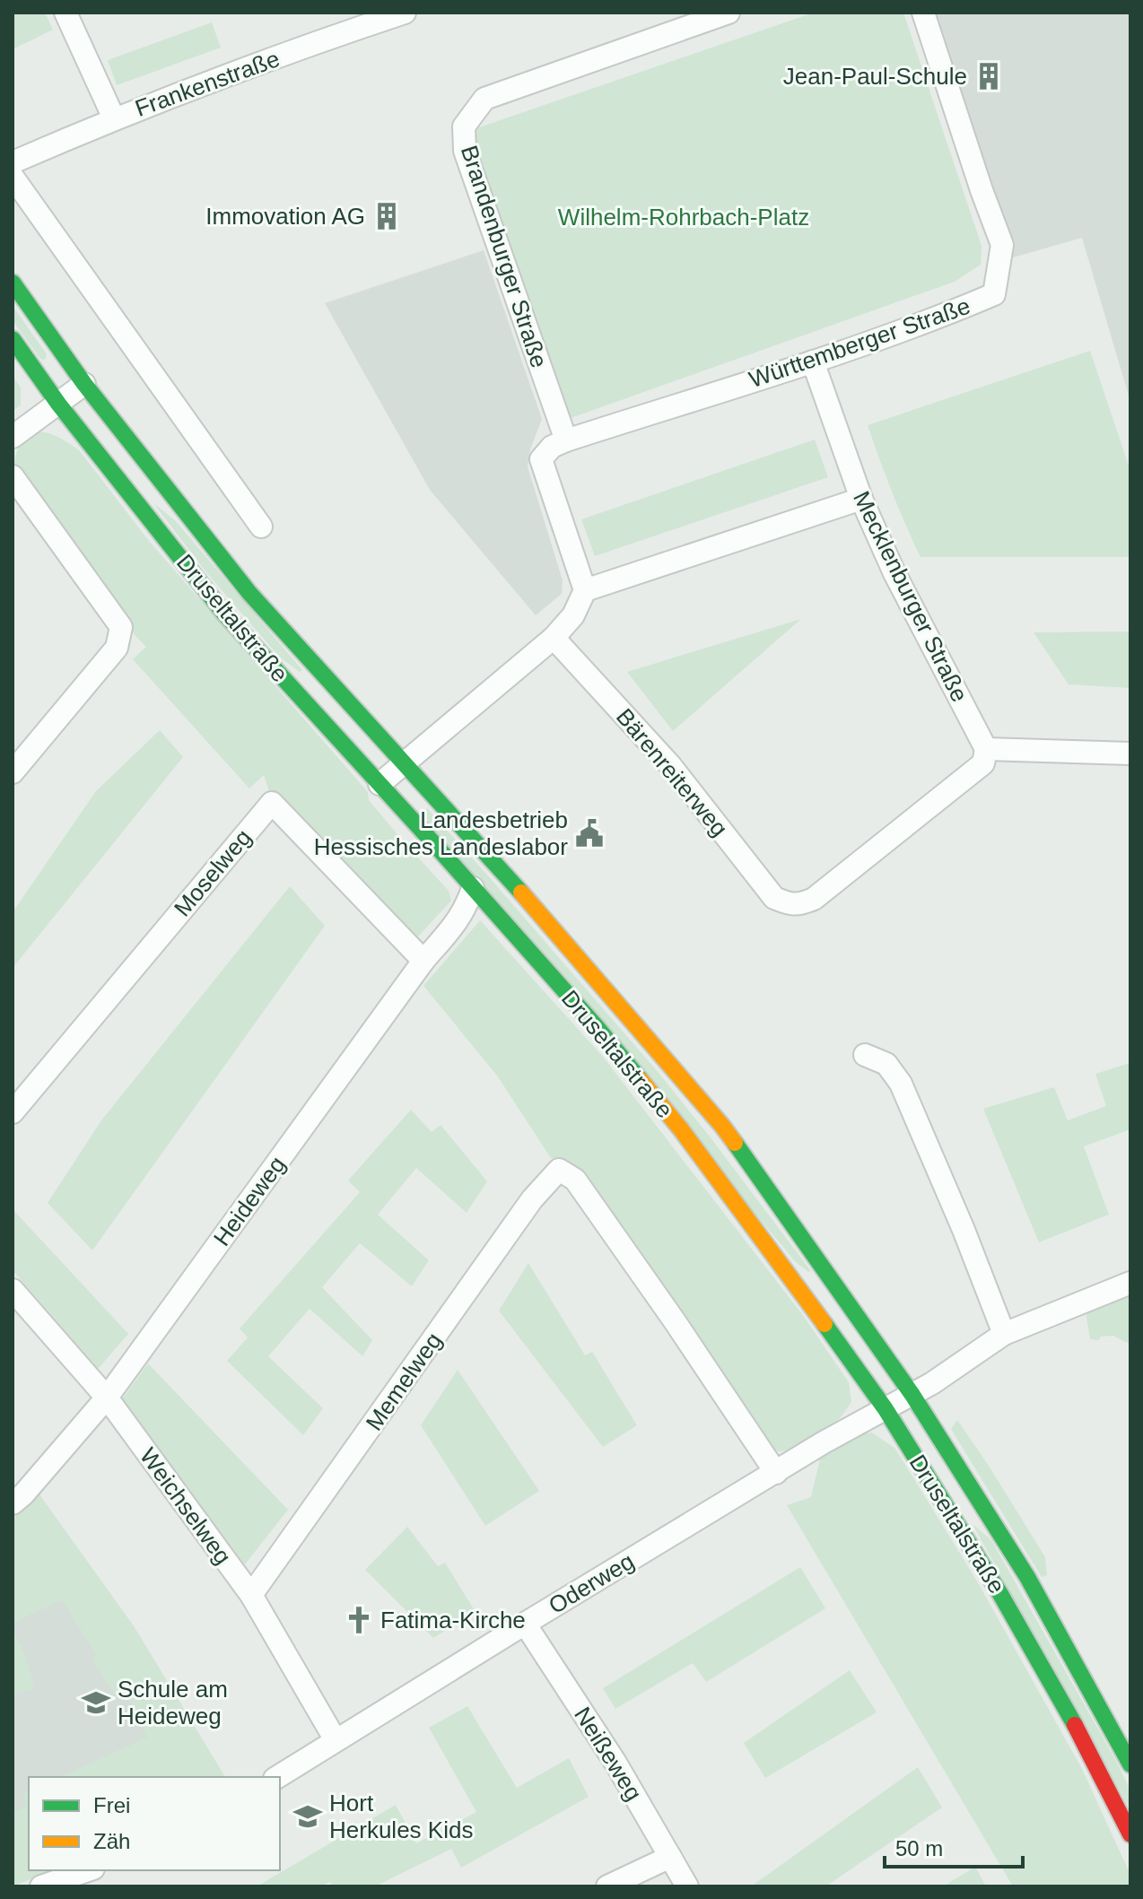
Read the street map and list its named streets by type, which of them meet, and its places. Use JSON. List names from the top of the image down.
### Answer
{
  "streets": {
    "main road": ["Druseltalstraße"],
    "street": [
      "Frankenstraße",
      "Brandenburger Straße",
      "Württemberger Straße",
      "Mecklenburger Straße",
      "Bärenreiterweg",
      "Moselweg",
      "Heideweg",
      "Memelweg",
      "Weichselweg",
      "Oderweg",
      "Neißeweg"
    ]
  },
  "crossings": [
    ["Brandenburger Straße", "Württemberger Straße"],
    ["Württemberger Straße", "Mecklenburger Straße"],
    ["Mecklenburger Straße", "Bärenreiterweg"],
    ["Druseltalstraße", "Heideweg"],
    ["Druseltalstraße", "Oderweg"],
    ["Moselweg", "Heideweg"],
    ["Heideweg", "Weichselweg"],
    ["Memelweg", "Weichselweg"],
    ["Memelweg", "Oderweg"],
    ["Weichselweg", "Oderweg"],
    ["Oderweg", "Neißeweg"]
  ],
  "parks": ["Wilhelm-Rohrbach-Platz"],
  "places": {
    "building": ["Jean-Paul-Schule", "Immovation AG"],
    "public building": ["Landesbetrieb Hessisches Landeslabor"],
    "church": ["Fatima-Kirche"],
    "school or university": ["Schule am Heideweg", "Hort Herkules Kids"]
  },
  "legend": ["Frei", "Zäh"],
  "scale_bar": "50 m"
}
